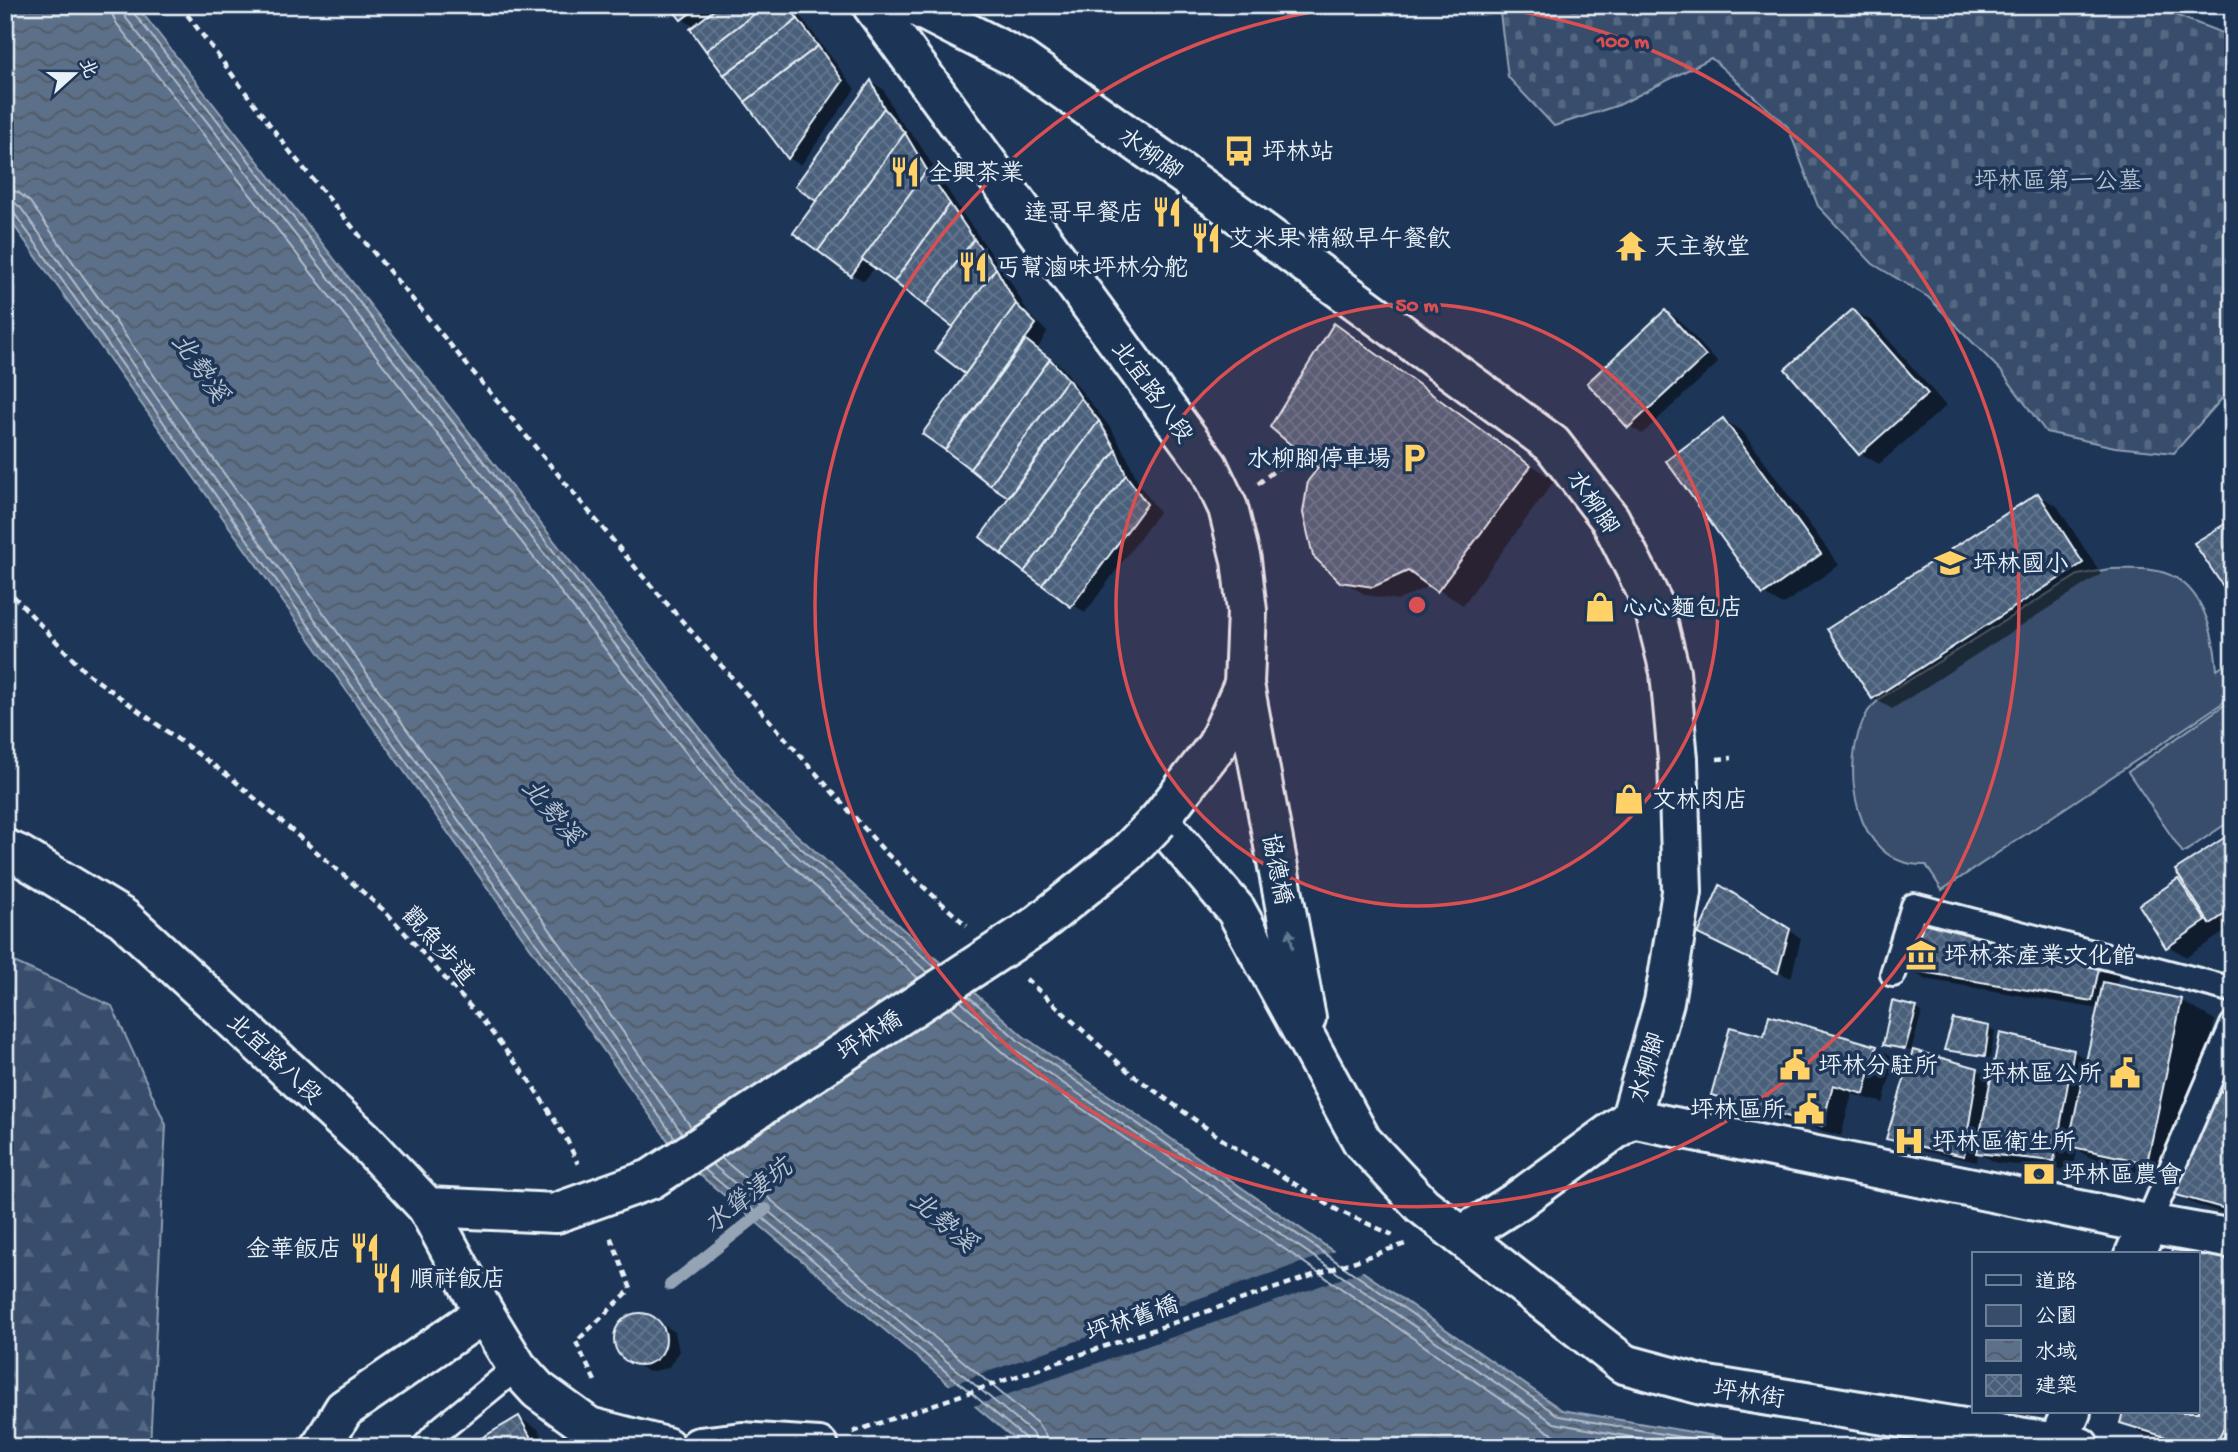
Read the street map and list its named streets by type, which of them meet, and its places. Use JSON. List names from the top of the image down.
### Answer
{
  "streets": {
    "main road": [
      "水柳腳",
      "北宜路八段",
      "協德橋",
      "坪林橋",
      "坪林街"
    ],
    "path": ["觀魚步道", "坪林舊橋"]
  },
  "crossings": [
    ["水柳腳", "協德橋"],
    ["水柳腳", "坪林街"],
    ["北宜路八段", "協德橋"],
    ["北宜路八段", "坪林橋"],
    ["協德橋", "坪林橋"],
    ["協德橋", "坪林街"]
  ],
  "water": ["北勢溪", "水聳淒坑"],
  "parks": ["坪林區第一公墓"],
  "places": {
    "bus stop": ["坪林站"],
    "restaurant": [
      "全興茶業",
      "達哥早餐店",
      "艾米果 精緻早午餐飲",
      "丐幫滷味坪林分舵",
      "金華飯店",
      "順祥飯店"
    ],
    "temple": ["天主教堂"],
    "parking": ["水柳腳停車場"],
    "school or university": ["坪林國小"],
    "shop": ["心心麵包店", "文林肉店"],
    "museum": ["坪林茶產業文化館"],
    "public building": ["坪林分駐所", "坪林區公所", "坪林區所"],
    "hospital": ["坪林區衛生所"],
    "bank": ["坪林區農會"]
  },
  "legend": [
    "道路",
    "公園",
    "水域",
    "建築"
  ],
  "north": "right",
  "rings": ["100 m", "50 m"]
}
